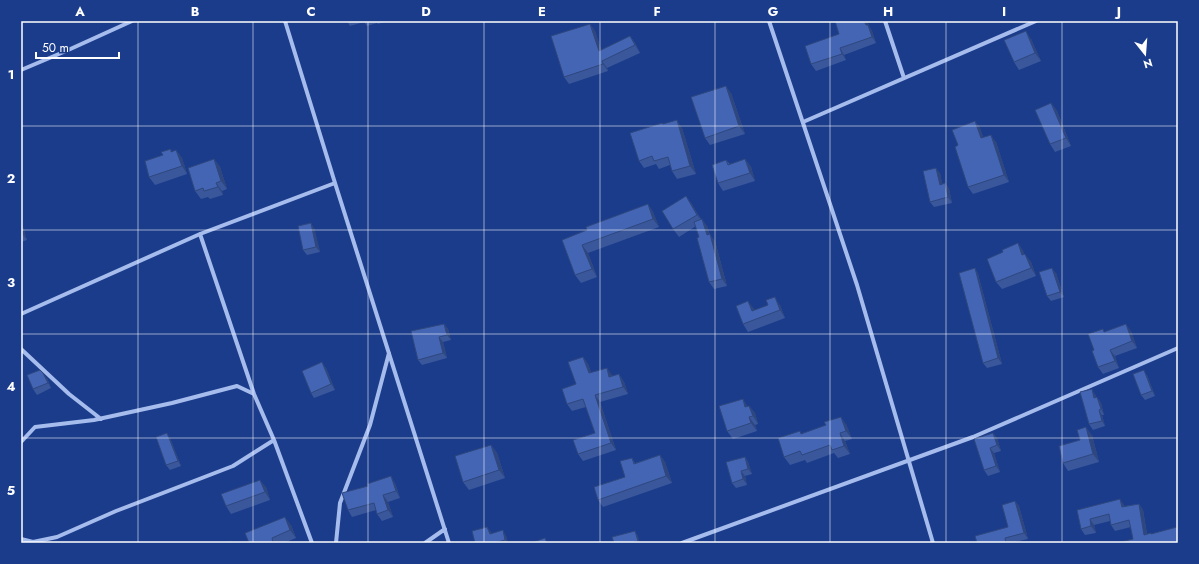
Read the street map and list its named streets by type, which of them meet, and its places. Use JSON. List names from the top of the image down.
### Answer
{
  "scale_bar": "50 m",
  "north": "bottom",
  "grid": {
    "columns": [
      "A",
      "B",
      "C",
      "D",
      "E",
      "F",
      "G",
      "H",
      "I",
      "J"
    ],
    "rows": [
      "1",
      "2",
      "3",
      "4",
      "5"
    ]
  }
}
